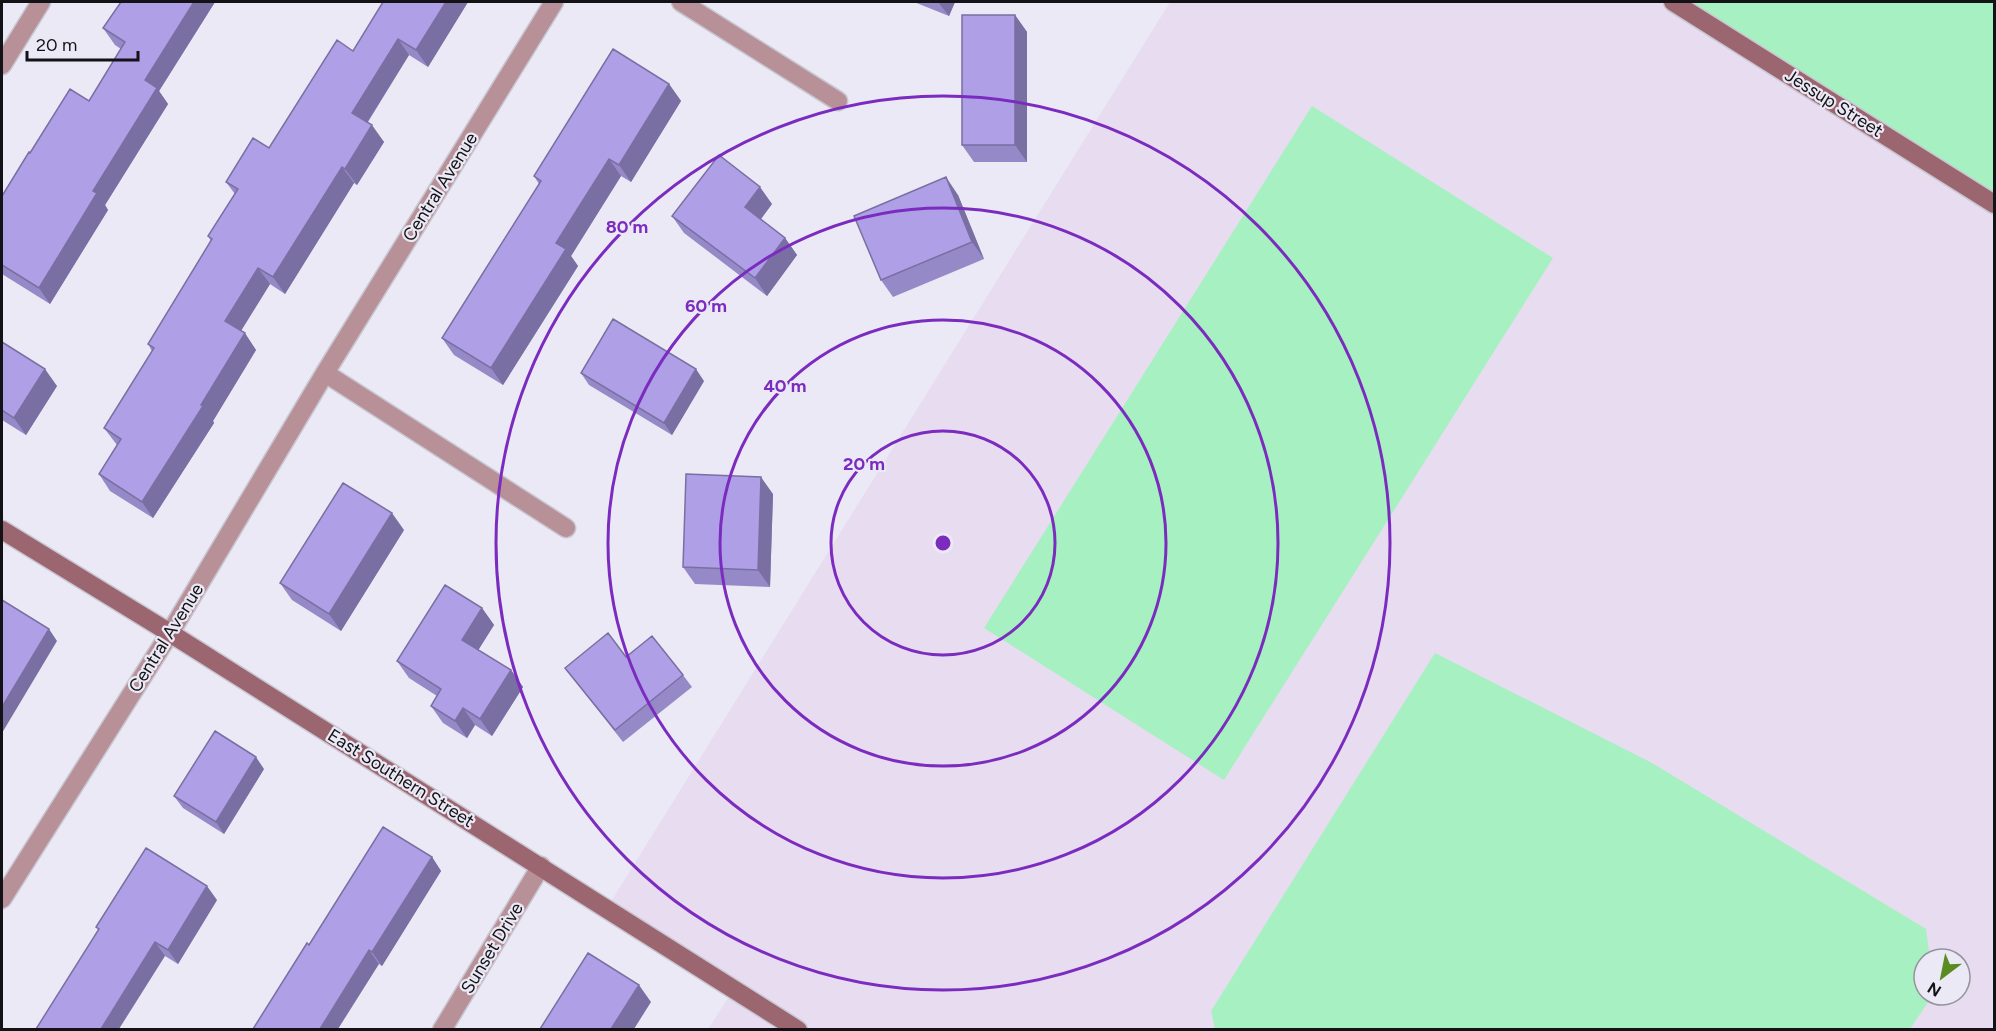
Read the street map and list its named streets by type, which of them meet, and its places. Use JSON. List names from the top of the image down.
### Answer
{
  "streets": {
    "street": [
      "Jessup Street",
      "Central Avenue",
      "East Southern Street",
      "Sunset Drive"
    ]
  },
  "crossings": [
    ["Central Avenue", "East Southern Street"],
    ["East Southern Street", "Sunset Drive"]
  ],
  "scale_bar": "20 m",
  "north": "bottom left",
  "rings": [
    "80 m",
    "60 m",
    "40 m",
    "20 m"
  ]
}
